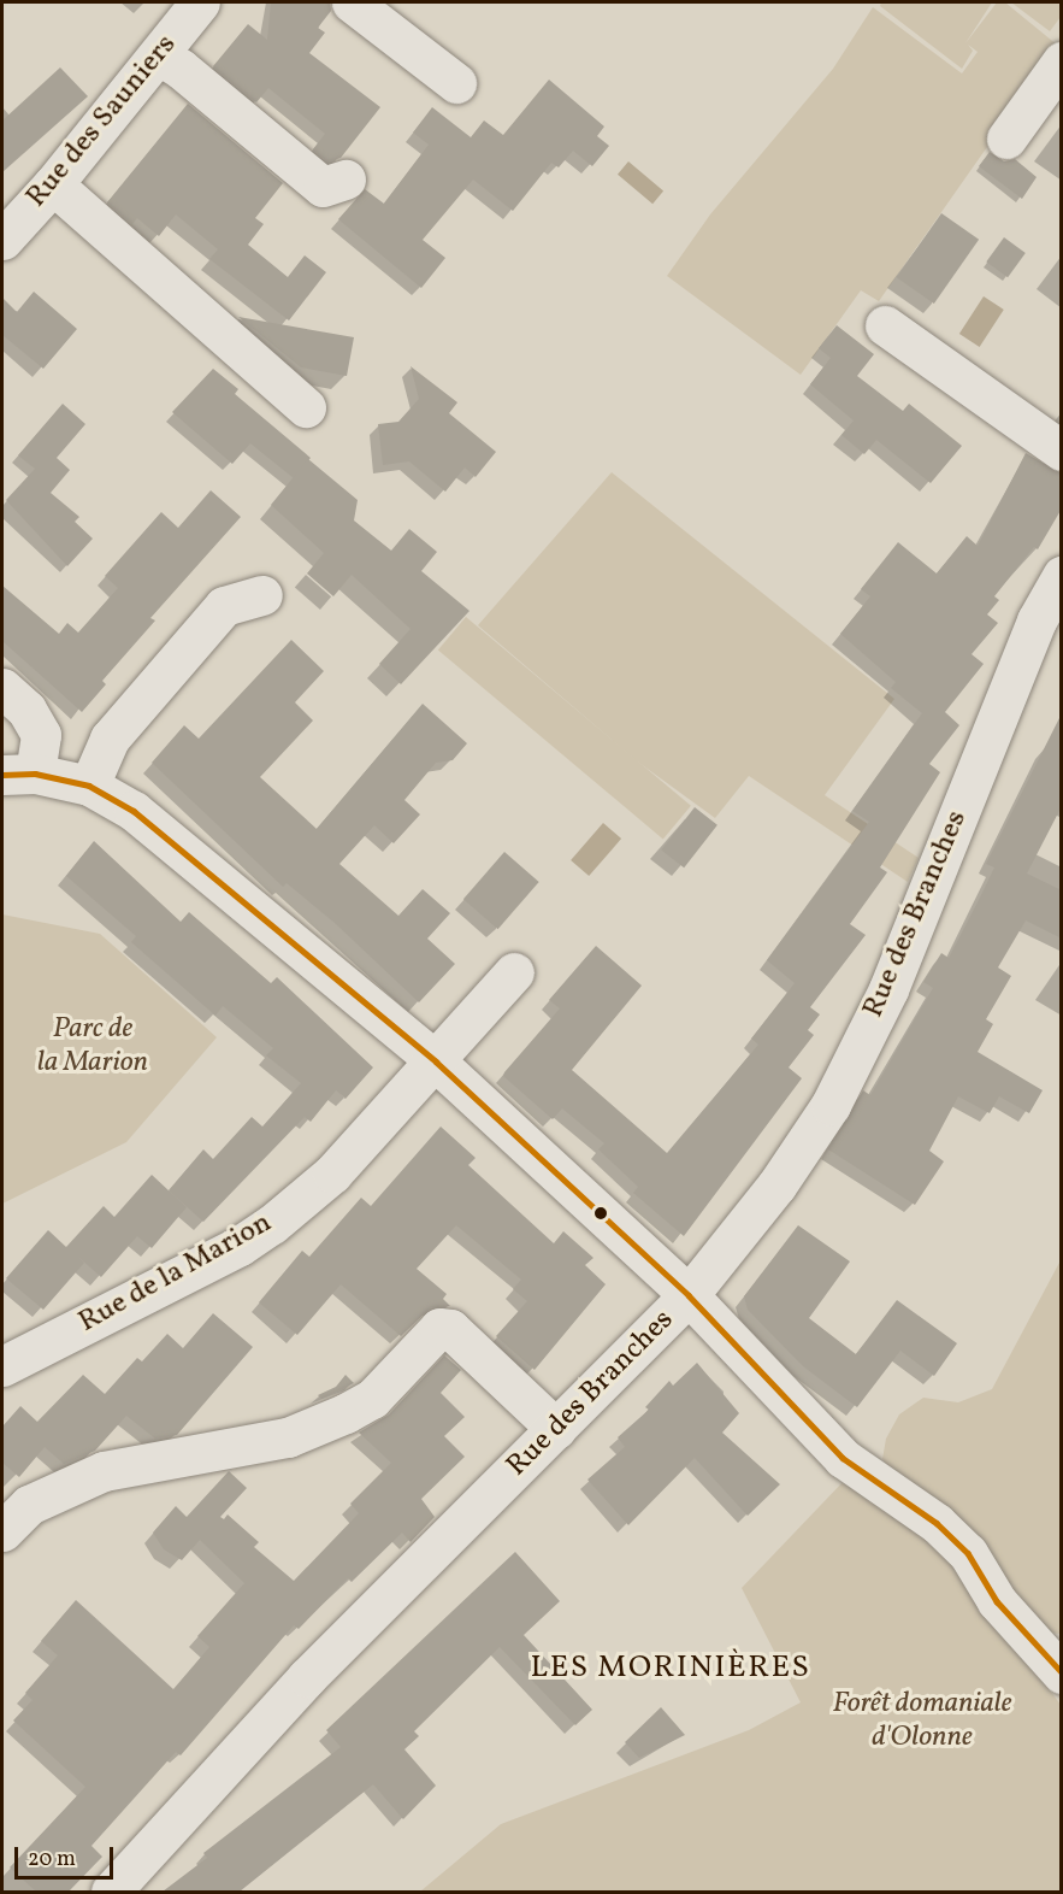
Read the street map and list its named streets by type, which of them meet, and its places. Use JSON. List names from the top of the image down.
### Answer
{
  "streets": {
    "street": ["Rue des Sauniers", "Rue des Branches", "Rue de la Marion"]
  },
  "districts": ["LES MORINIÈRES"],
  "parks": ["Parc de la Marion", "Forêt domaniale d'Olonne"],
  "scale_bar": "20 m"
}
